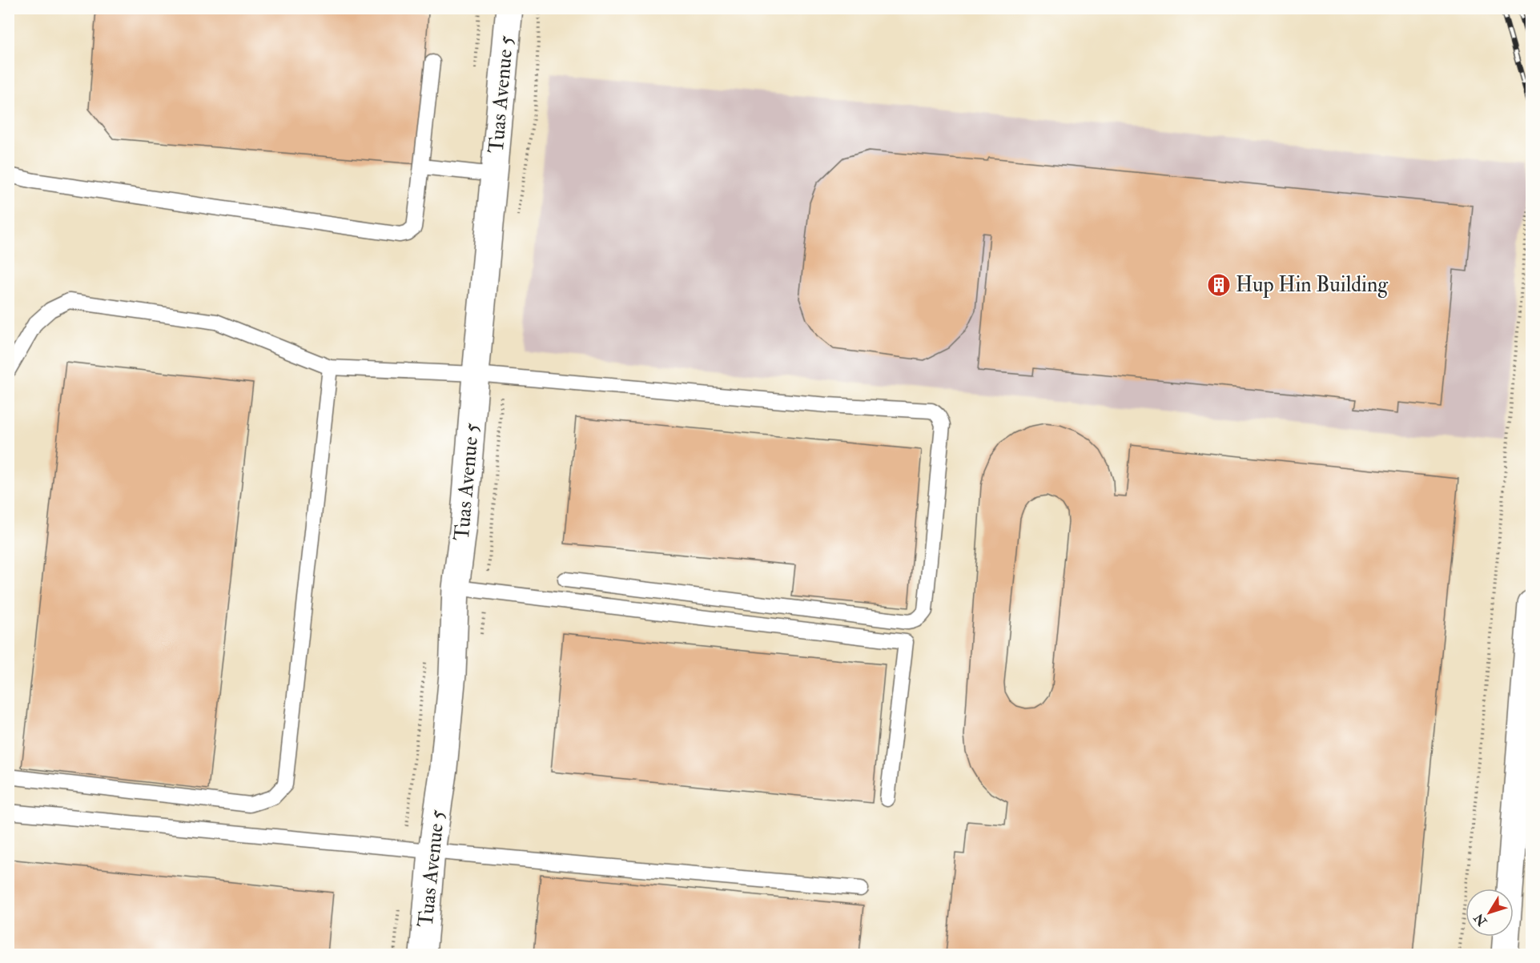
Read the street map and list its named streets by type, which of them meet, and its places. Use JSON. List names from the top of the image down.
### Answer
{
  "streets": {
    "street": ["Tuas Avenue 5"]
  },
  "places": {
    "building": ["Hup Hin Building"]
  },
  "north": "bottom left"
}
